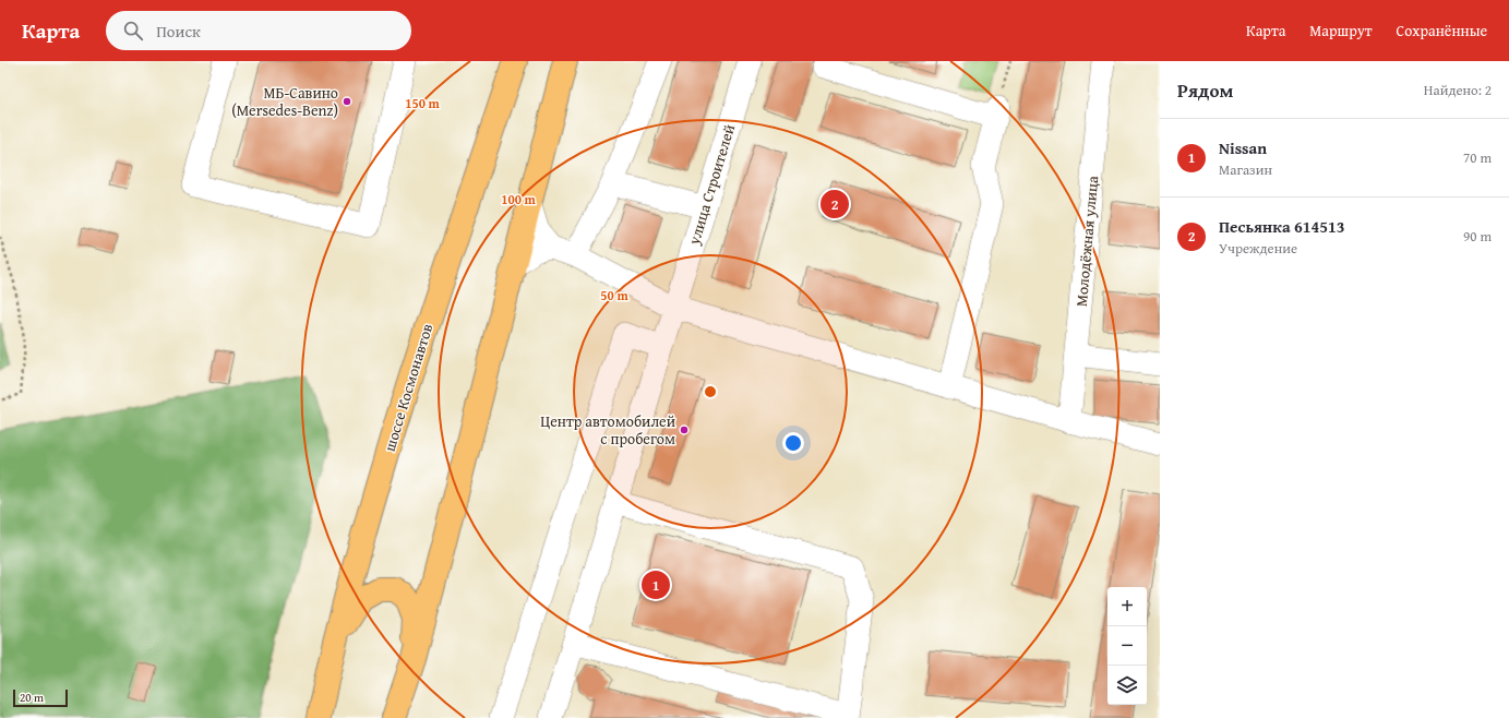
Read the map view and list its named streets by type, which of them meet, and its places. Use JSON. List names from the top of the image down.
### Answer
{
  "streets": {
    "main road": ["шоссе Космонавтов"],
    "street": ["улица Строителей", "Молодёжная улица"]
  },
  "places": ["МБ-Савино (Mersedes-Benz)", "Центр автомобилей с пробегом"],
  "scale_bar": "20 m",
  "page": {
    "header": "Карта",
    "search": "Поиск",
    "nav": ["Карта", "Маршрут", "Сохранённые"],
    "heading": ["Рядом", "Найдено: 2"],
    "list": [
      {
        "mark": "1",
        "name": "Nissan",
        "note": "Магазин",
        "value": "70 m"
      },
      {
        "mark": "2",
        "name": "Песьянка 614513",
        "note": "Учреждение",
        "value": "90 m"
      }
    ],
    "pins": ["2", "1"],
    "map_buttons": ["+", "−"],
    "scale": "20 m"
  },
  "rings": ["150 m", "100 m", "50 m"]
}
